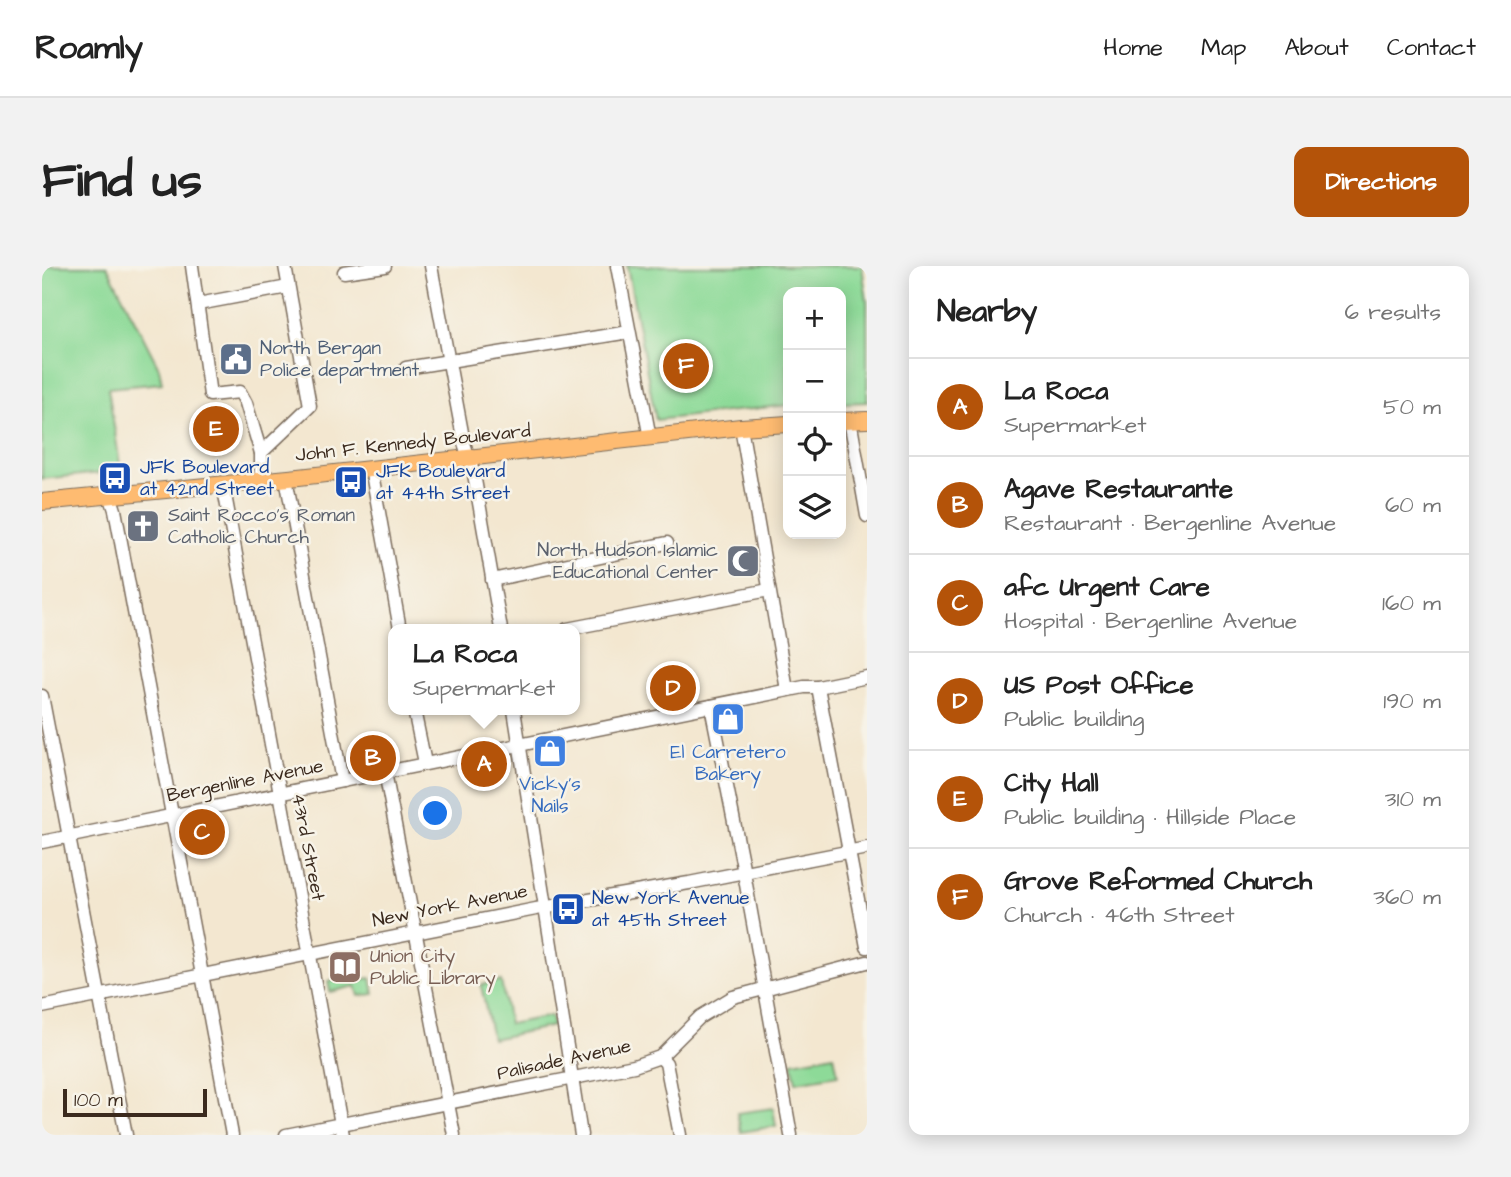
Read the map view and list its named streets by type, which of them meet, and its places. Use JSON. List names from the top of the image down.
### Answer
{
  "streets": {
    "main road": ["John F. Kennedy Boulevard"],
    "street": [
      "Bergenline Avenue",
      "43rd Street",
      "New York Avenue",
      "Palisade Avenue"
    ]
  },
  "crossings": [
    ["John F. Kennedy Boulevard", "43rd Street"],
    ["Bergenline Avenue", "43rd Street"],
    ["43rd Street", "New York Avenue"],
    ["43rd Street", "Palisade Avenue"]
  ],
  "places": {
    "public building": ["North Bergan Police department"],
    "bus stop": ["JFK Boulevard at 42nd Street", "JFK Boulevard at 44th Street", "New York Avenue at 45th Street"],
    "church": ["Saint Rocco's Roman Catholic Church"],
    "mosque": ["North Hudson Islamic Educational Center"],
    "shop": ["El Carretero Bakery", "Vicky's Nails"],
    "library": ["Union City Public Library"]
  },
  "scale_bar": "100 m",
  "page": {
    "header": "Roamly",
    "nav": [
      "Home",
      "Map",
      "About",
      "Contact"
    ],
    "buttons": "Directions",
    "title": "Find us",
    "heading": ["Nearby", "6 results"],
    "map_buttons": ["+", "−"],
    "pins": [
      "F",
      "E",
      "D",
      "B",
      "A",
      "C"
    ],
    "list": [
      {
        "mark": "A",
        "name": "La Roca",
        "note": "Supermarket",
        "value": "50 m"
      },
      {
        "mark": "B",
        "name": "Agave Restaurante",
        "note": "Restaurant · Bergenline Avenue",
        "value": "60 m"
      },
      {
        "mark": "C",
        "name": "afc Urgent Care",
        "note": "Hospital · Bergenline Avenue",
        "value": "160 m"
      },
      {
        "mark": "D",
        "name": "US Post Office",
        "note": "Public building",
        "value": "190 m"
      },
      {
        "mark": "E",
        "name": "City Hall",
        "note": "Public building · Hillside Place",
        "value": "310 m"
      },
      {
        "mark": "F",
        "name": "Grove Reformed Church",
        "note": "Church · 46th Street",
        "value": "360 m"
      }
    ],
    "popup": ["La Roca", "Supermarket"],
    "scale": "100 m"
  }
}
